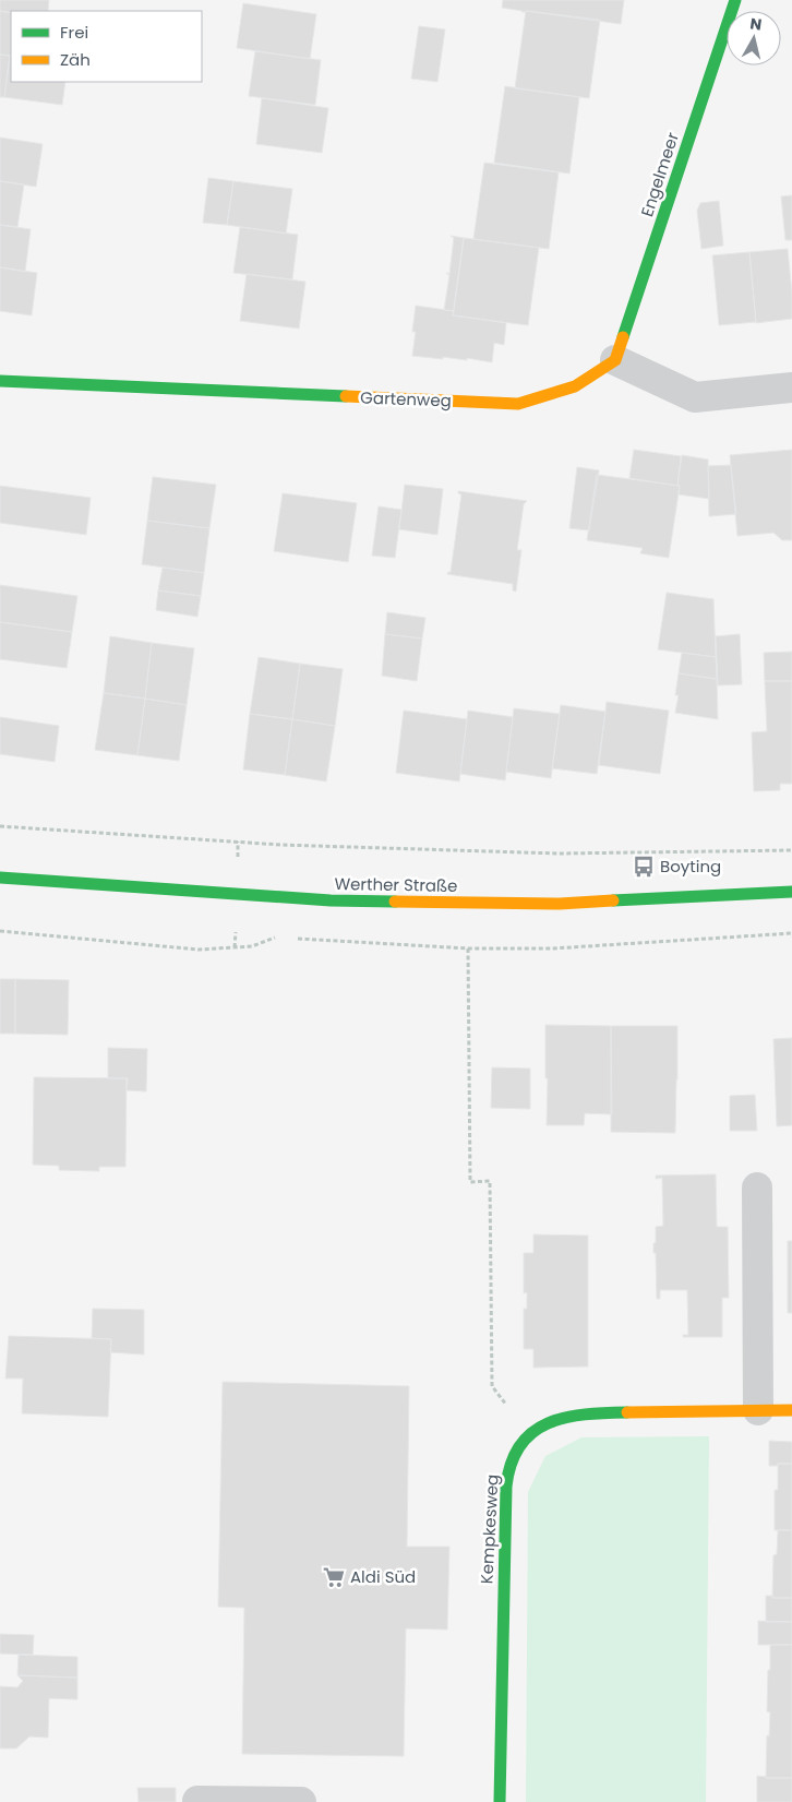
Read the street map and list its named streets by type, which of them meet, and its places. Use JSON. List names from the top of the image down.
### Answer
{
  "streets": {
    "street": [
      "Engelmeer",
      "Gartenweg",
      "Werther Straße",
      "Kempkesweg"
    ]
  },
  "crossings": [
    ["Engelmeer", "Gartenweg"]
  ],
  "places": {
    "bus stop": ["Boyting"],
    "supermarket": ["Aldi Süd"]
  },
  "legend": ["Frei", "Zäh"],
  "north": "top"
}
